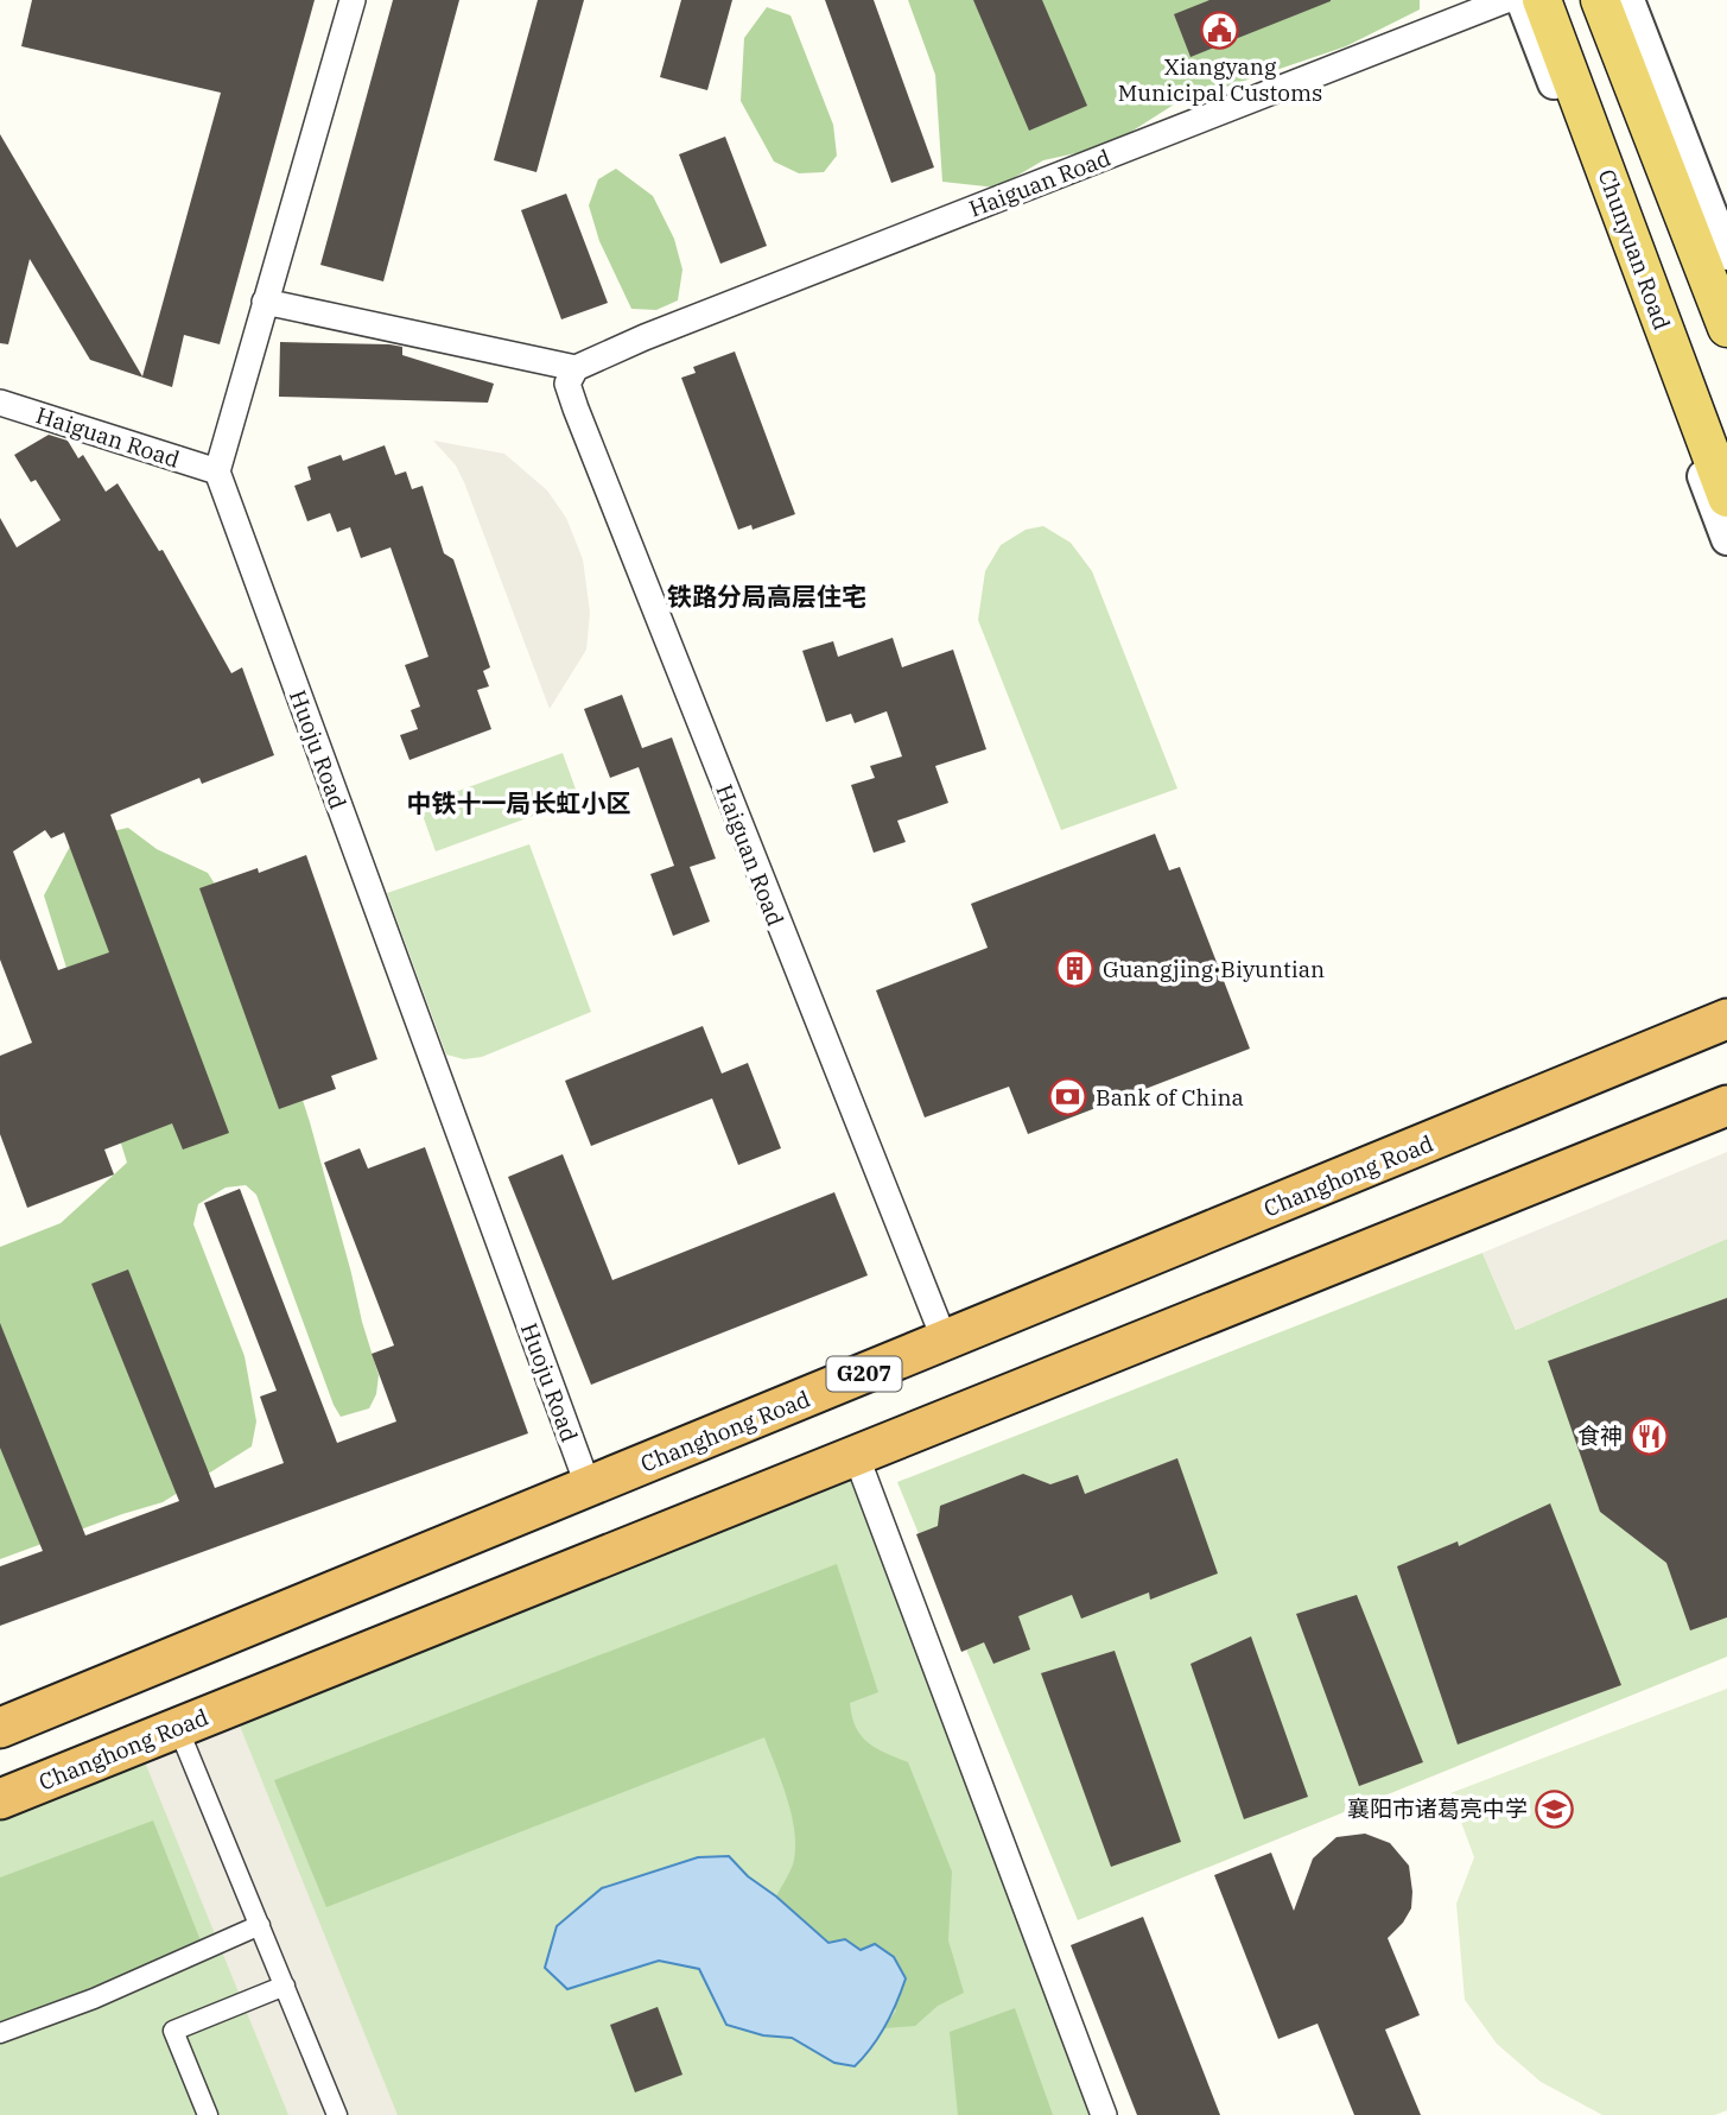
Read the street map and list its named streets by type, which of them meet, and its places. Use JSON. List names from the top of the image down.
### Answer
{
  "streets": {
    "highway": ["Changhong Road", "G207"],
    "main road": ["Chunyuan Road"],
    "street": ["Haiguan Road", "Huoju Road"]
  },
  "crossings": [
    ["Haiguan Road", "Huoju Road"],
    ["Haiguan Road", "Changhong Road"],
    ["Huoju Road", "Changhong Road"]
  ],
  "districts": ["铁路分局高层住宅", "中铁十一局长虹小区"],
  "places": {
    "public building": ["Xiangyang Municipal Customs"],
    "building": ["Guangjing·Biyuntian"],
    "bank": ["Bank of China"],
    "restaurant": ["食神"],
    "school or university": ["襄阳市诸葛亮中学"]
  }
}
